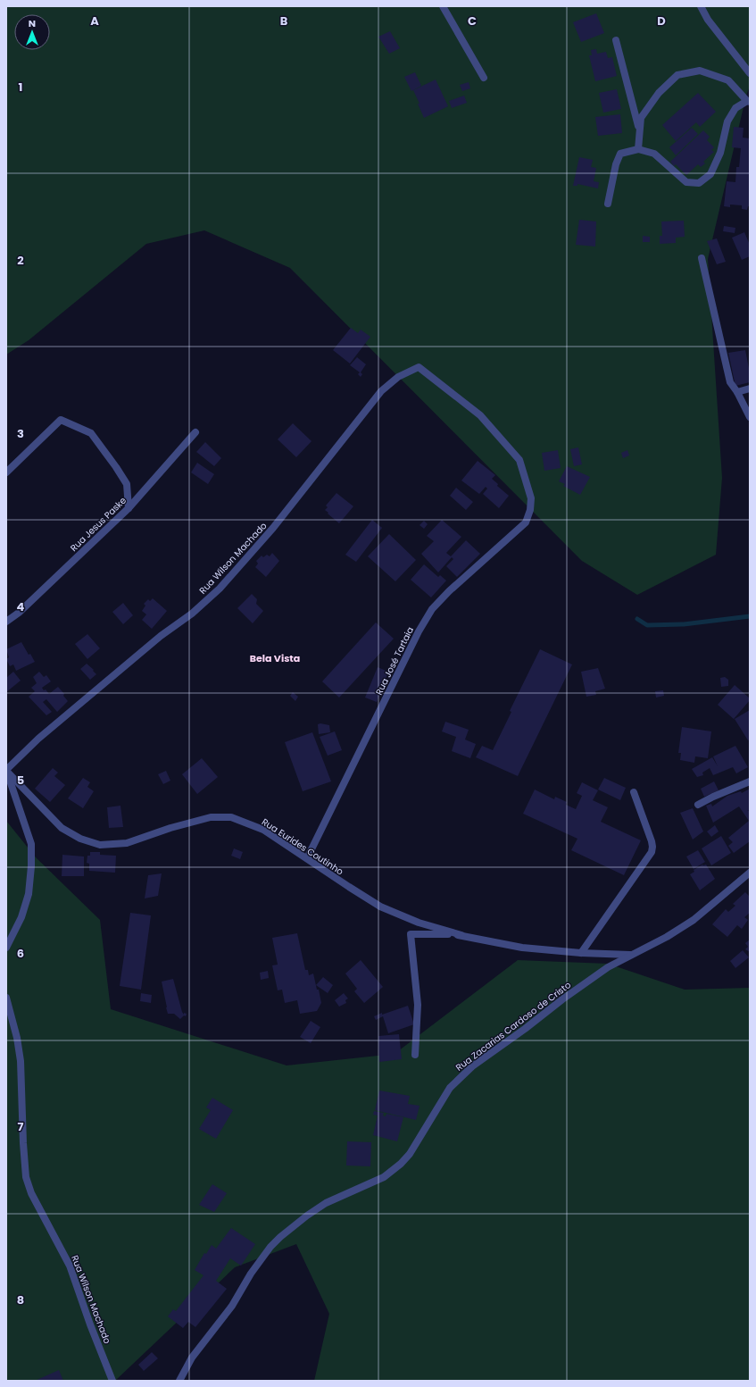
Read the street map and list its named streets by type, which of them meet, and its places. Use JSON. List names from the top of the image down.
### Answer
{
  "streets": {
    "street": [
      "Rua Jesus Paske",
      "Rua Wilson Machado",
      "Rua José Tartaia",
      "Rua Eurides Coutinho",
      "Rua Zacarias Cardoso de Cristo"
    ]
  },
  "crossings": [
    ["Rua Wilson Machado", "Rua José Tartaia"],
    ["Rua Wilson Machado", "Rua Eurides Coutinho"],
    ["Rua José Tartaia", "Rua Eurides Coutinho"]
  ],
  "districts": ["Bela Vista"],
  "north": "top",
  "grid": {
    "columns": [
      "A",
      "B",
      "C",
      "D"
    ],
    "rows": [
      "1",
      "2",
      "3",
      "4",
      "5",
      "6",
      "7",
      "8"
    ]
  }
}
